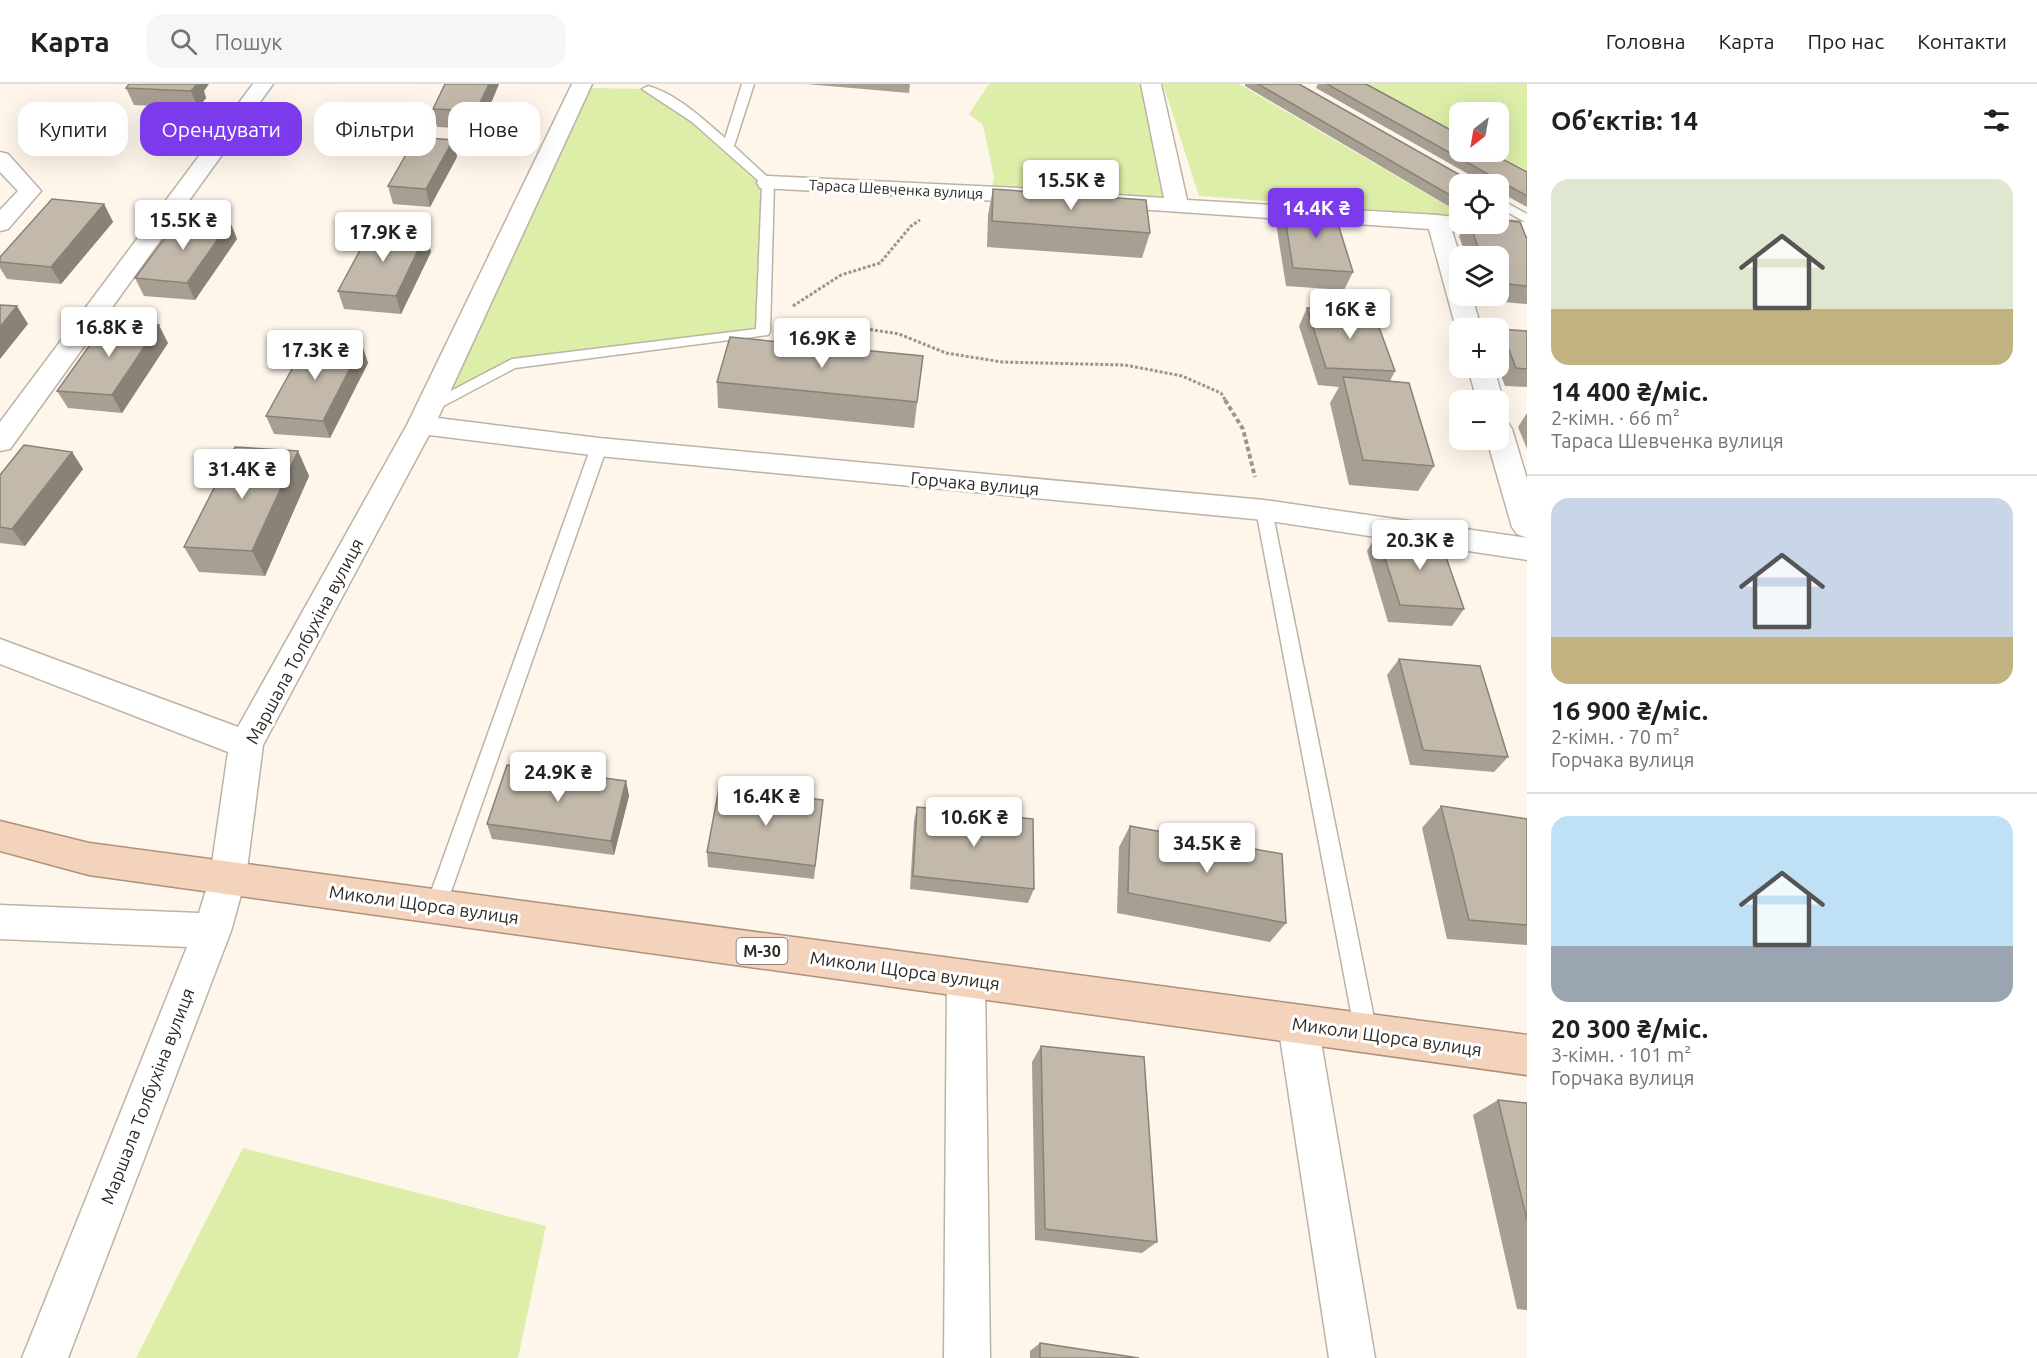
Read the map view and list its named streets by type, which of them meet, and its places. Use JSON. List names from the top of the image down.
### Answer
{
  "streets": {
    "highway": ["Миколи Щорса вулиця", "М-30"],
    "street": ["Тараса Шевченка вулиця", "Горчака вулиця", "Маршала Толбухіна вулиця"]
  },
  "crossings": [
    ["Горчака вулиця", "Маршала Толбухіна вулиця"],
    ["Маршала Толбухіна вулиця", "Миколи Щорса вулиця"]
  ],
  "north": "bottom left",
  "page": {
    "header": "Карта",
    "search": "Пошук",
    "nav": [
      "Головна",
      "Карта",
      "Про нас",
      "Контакти"
    ],
    "heading": "Об’єктів: 14",
    "map_buttons": ["+", "−"],
    "chip": [
      "Купити",
      "Орендувати",
      "Фільтри",
      "Нове"
    ],
    "list": [
      {
        "name": "14 400 ₴/міс.",
        "note": "2-кімн. · 66 m² · Тараса Шевченка вулиця"
      },
      {
        "name": "16 900 ₴/міс.",
        "note": "2-кімн. · 70 m² · Горчака вулиця"
      },
      {
        "name": "20 300 ₴/міс.",
        "note": "3-кімн. · 101 m² · Горчака вулиця"
      }
    ],
    "price": [
      "15.5K ₴",
      "14.4K ₴",
      "15.5K ₴",
      "17.9K ₴",
      "16K ₴",
      "16.8K ₴",
      "16.9K ₴",
      "17.3K ₴",
      "31.4K ₴",
      "20.3K ₴",
      "24.9K ₴",
      "16.4K ₴",
      "10.6K ₴",
      "34.5K ₴"
    ]
  }
}
